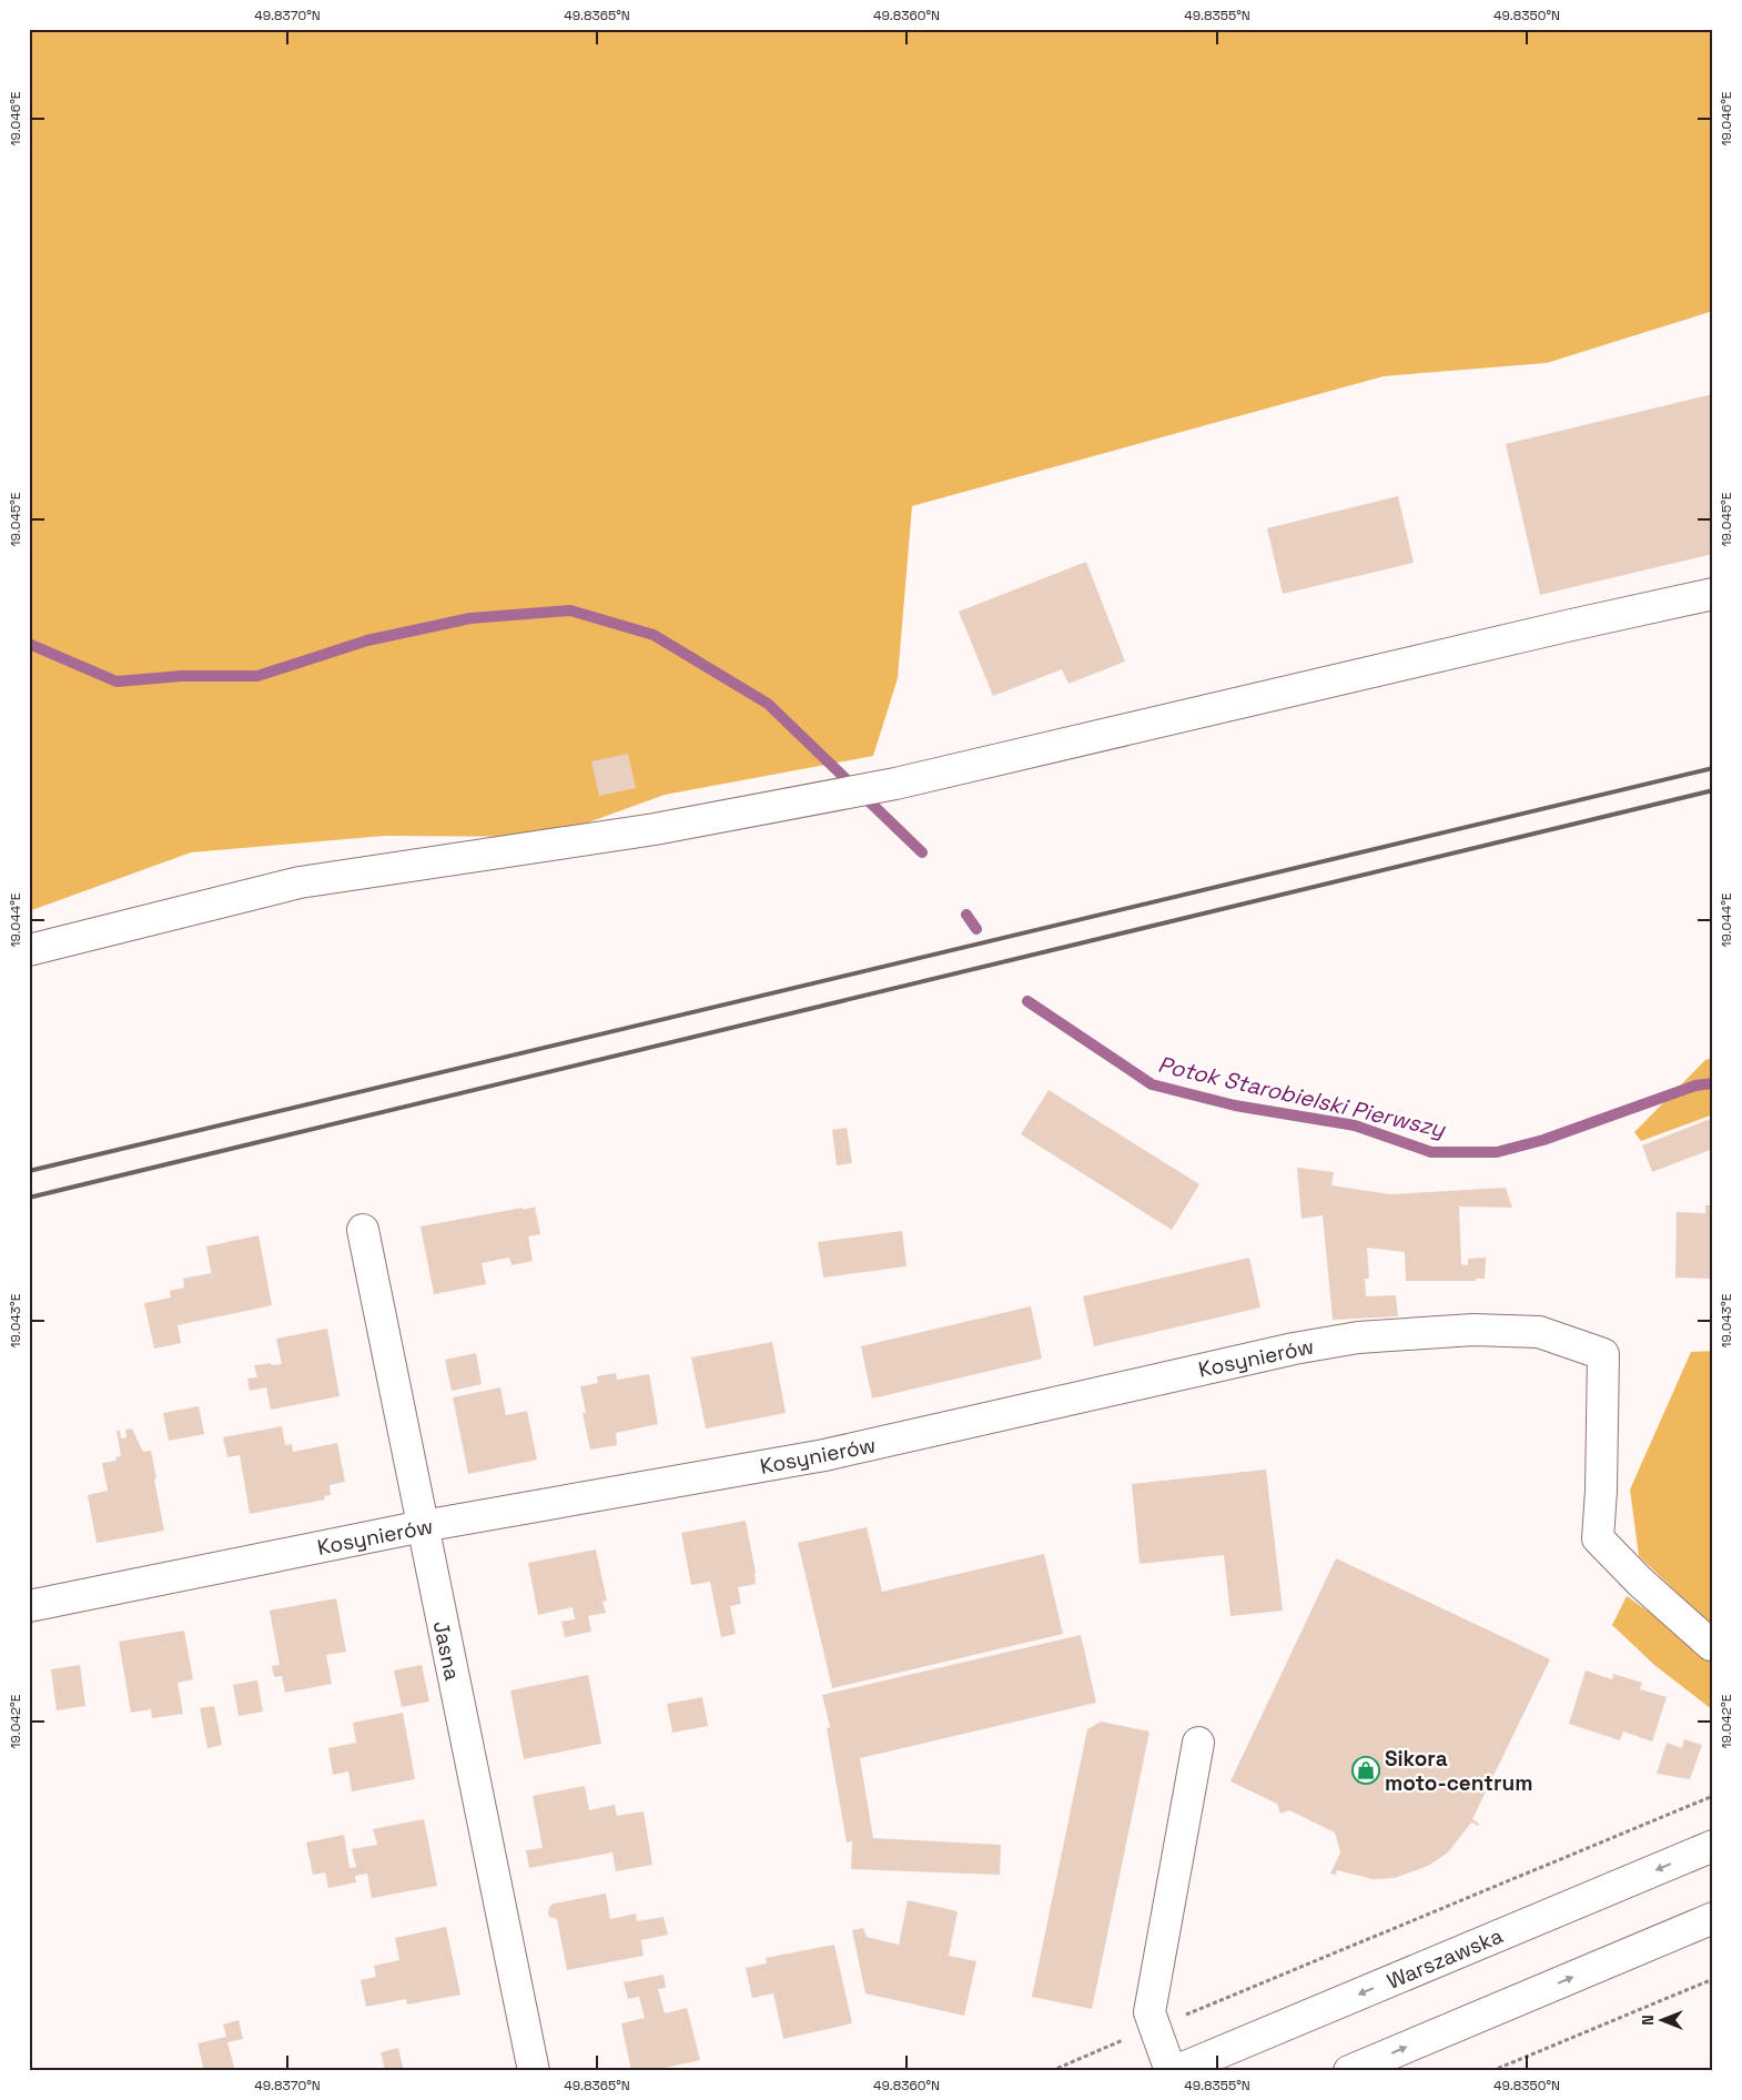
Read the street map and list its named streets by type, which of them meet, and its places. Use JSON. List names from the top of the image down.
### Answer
{
  "streets": {
    "street": ["Kosynierów", "Jasna", "Warszawska"]
  },
  "crossings": [
    ["Kosynierów", "Jasna"]
  ],
  "water": ["Potok Starobielski Pierwszy"],
  "places": {
    "shop": ["Sikora moto-centrum"]
  },
  "north": "left",
  "coordinates": [
    "49.8370°N",
    "49.8365°N",
    "49.8360°N",
    "49.8355°N",
    "49.8350°N",
    "19.046°E",
    "19.045°E",
    "19.044°E",
    "19.043°E",
    "19.042°E"
  ]
}
